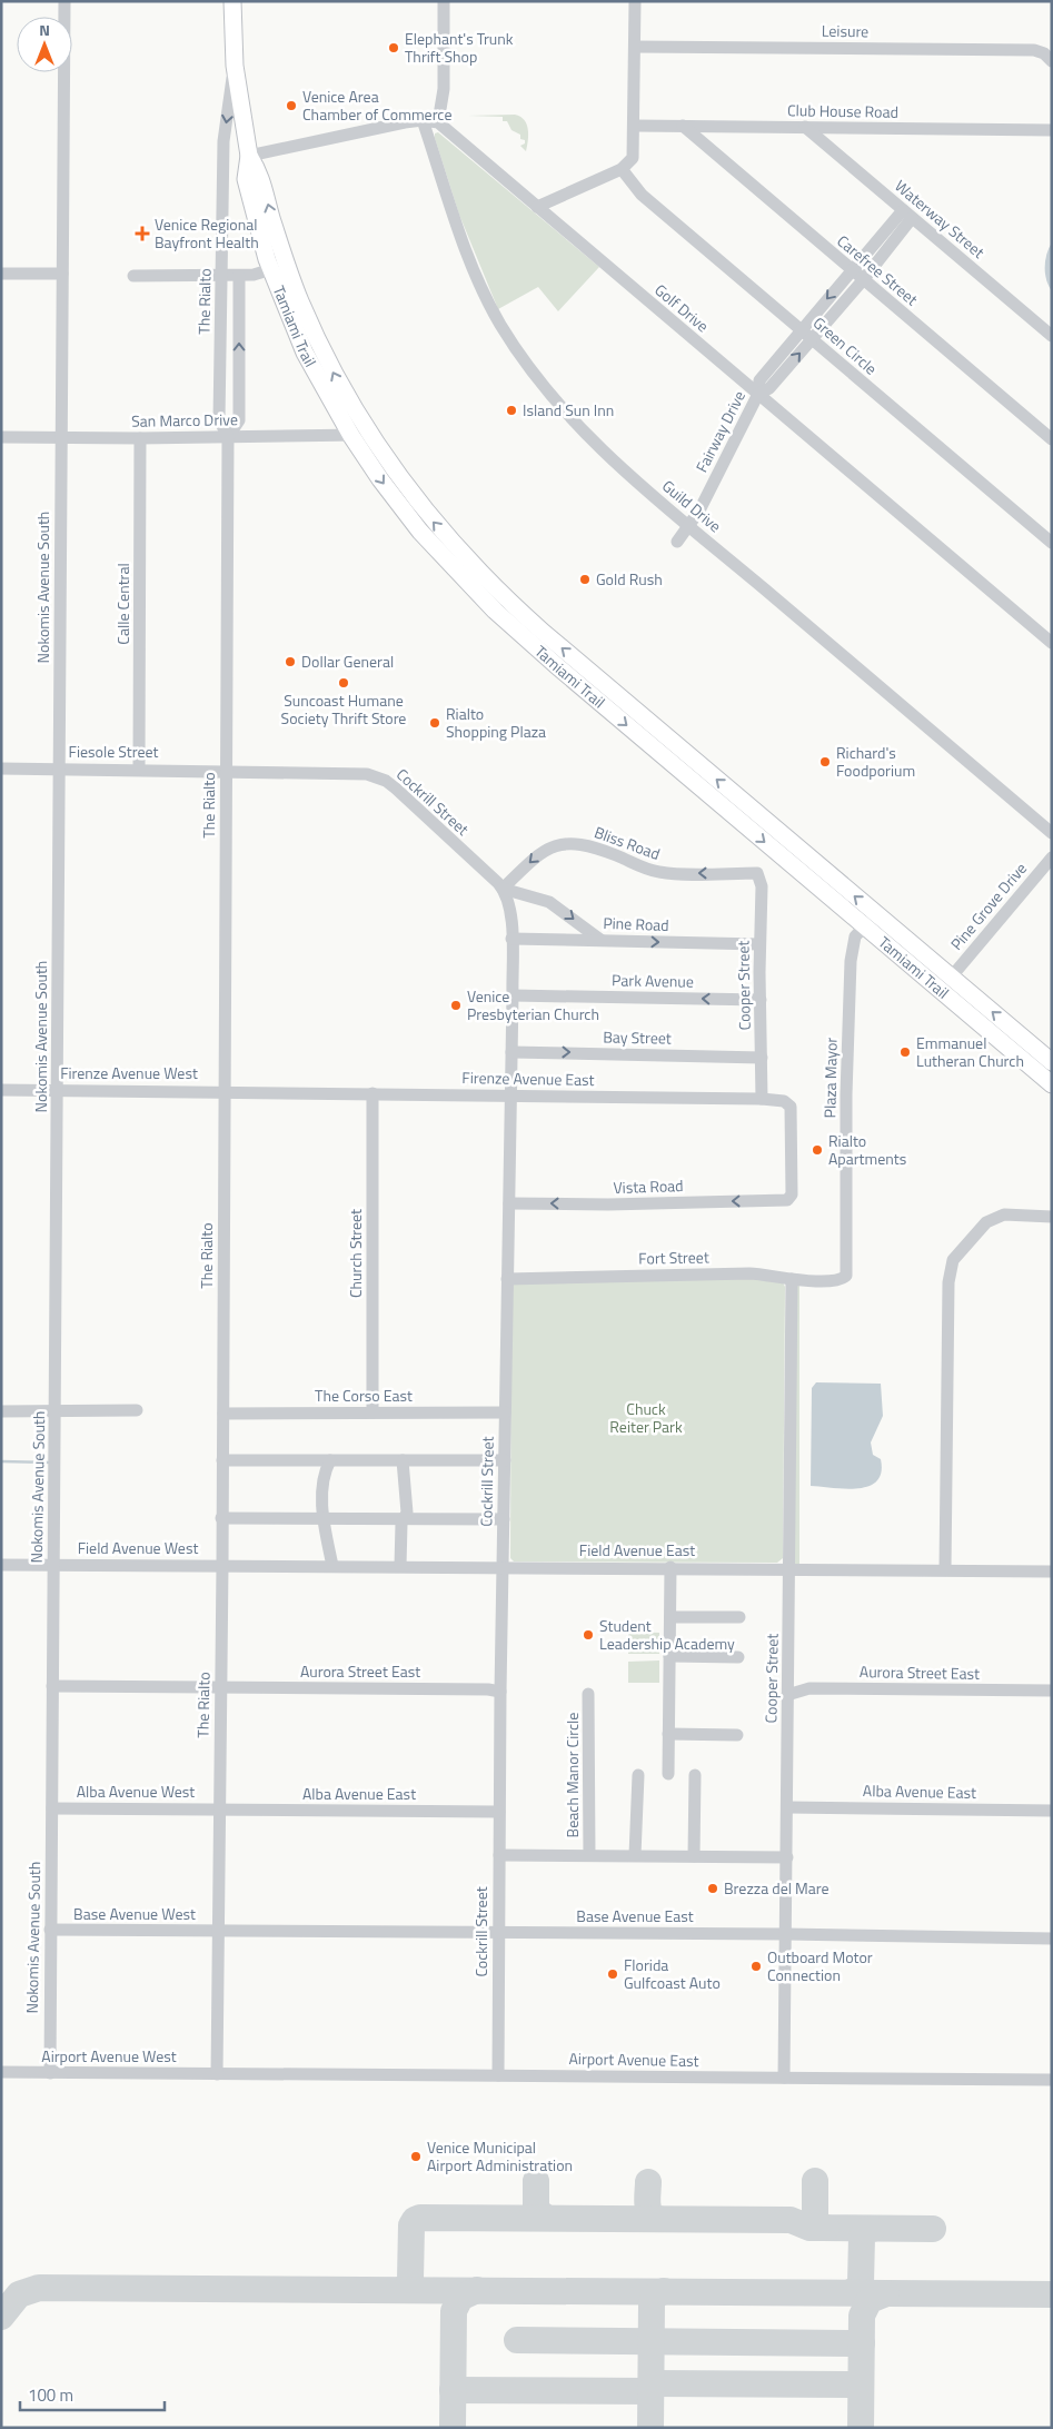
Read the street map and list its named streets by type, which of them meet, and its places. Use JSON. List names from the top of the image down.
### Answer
{
  "streets": {
    "main road": ["Tamiami Trail"],
    "street": [
      "Leisure",
      "Club House Road",
      "Waterway Street",
      "Carefree Street",
      "The Rialto",
      "Golf Drive",
      "Green Circle",
      "San Marco Drive",
      "Fairway Drive",
      "Guild Drive",
      "Nokomis Avenue South",
      "Calle Central",
      "Fiesole Street",
      "Cockrill Street",
      "Bliss Road",
      "Pine Grove Drive",
      "Pine Road",
      "Park Avenue",
      "Cooper Street",
      "Bay Street",
      "Firenze Avenue West",
      "Plaza Mayor",
      "Firenze Avenue East",
      "Vista Road",
      "Church Street",
      "Fort Street",
      "The Corso East",
      "Field Avenue West",
      "Field Avenue East",
      "Aurora Street East",
      "Beach Manor Circle",
      "Alba Avenue West",
      "Alba Avenue East",
      "Base Avenue West",
      "Base Avenue East",
      "Airport Avenue West",
      "Airport Avenue East"
    ]
  },
  "crossings": [
    ["Club House Road", "Waterway Street"],
    ["Club House Road", "Carefree Street"],
    ["Waterway Street", "Fairway Drive"],
    ["Carefree Street", "Fairway Drive"],
    ["The Rialto", "Tamiami Trail"],
    ["The Rialto", "San Marco Drive"],
    ["The Rialto", "Fiesole Street"],
    ["The Rialto", "Cockrill Street"],
    ["The Rialto", "Firenze Avenue West"],
    ["The Rialto", "Firenze Avenue East"],
    ["The Rialto", "The Corso East"],
    ["The Rialto", "Field Avenue West"],
    ["The Rialto", "Field Avenue East"],
    ["The Rialto", "Aurora Street East"],
    ["The Rialto", "Alba Avenue West"],
    ["The Rialto", "Alba Avenue East"],
    ["The Rialto", "Base Avenue West"],
    ["The Rialto", "Base Avenue East"],
    ["The Rialto", "Airport Avenue West"],
    ["The Rialto", "Airport Avenue East"],
    ["Golf Drive", "Fairway Drive"],
    ["Tamiami Trail", "San Marco Drive"],
    ["Tamiami Trail", "Pine Grove Drive"],
    ["Tamiami Trail", "Plaza Mayor"],
    ["Green Circle", "Fairway Drive"],
    ["San Marco Drive", "Nokomis Avenue South"],
    ["San Marco Drive", "Calle Central"],
    ["Fairway Drive", "Guild Drive"],
    ["Nokomis Avenue South", "Fiesole Street"],
    ["Nokomis Avenue South", "Firenze Avenue West"],
    ["Nokomis Avenue South", "Field Avenue West"],
    ["Nokomis Avenue South", "Aurora Street East"],
    ["Nokomis Avenue South", "Alba Avenue West"],
    ["Nokomis Avenue South", "Base Avenue West"],
    ["Nokomis Avenue South", "Airport Avenue West"],
    ["Calle Central", "Fiesole Street"],
    ["Fiesole Street", "Cockrill Street"],
    ["Cockrill Street", "Bliss Road"],
    ["Cockrill Street", "Pine Road"],
    ["Cockrill Street", "Park Avenue"],
    ["Cockrill Street", "Bay Street"],
    ["Cockrill Street", "Firenze Avenue East"],
    ["Cockrill Street", "Vista Road"],
    ["Cockrill Street", "Fort Street"],
    ["Cockrill Street", "The Corso East"],
    ["Cockrill Street", "Field Avenue East"],
    ["Cockrill Street", "Aurora Street East"],
    ["Cockrill Street", "Alba Avenue East"],
    ["Cockrill Street", "Base Avenue East"],
    ["Cockrill Street", "Airport Avenue East"],
    ["Bliss Road", "Cooper Street"],
    ["Pine Road", "Cooper Street"],
    ["Park Avenue", "Cooper Street"],
    ["Cooper Street", "Bay Street"],
    ["Cooper Street", "Firenze Avenue East"],
    ["Cooper Street", "Fort Street"],
    ["Cooper Street", "Field Avenue East"],
    ["Cooper Street", "Aurora Street East"],
    ["Cooper Street", "Alba Avenue East"],
    ["Cooper Street", "Base Avenue East"],
    ["Cooper Street", "Airport Avenue East"],
    ["Firenze Avenue West", "Firenze Avenue East"],
    ["Plaza Mayor", "Fort Street"],
    ["Firenze Avenue East", "Vista Road"],
    ["Firenze Avenue East", "Church Street"],
    ["Church Street", "The Corso East"],
    ["Field Avenue West", "Field Avenue East"],
    ["Alba Avenue West", "Alba Avenue East"],
    ["Base Avenue West", "Base Avenue East"],
    ["Airport Avenue West", "Airport Avenue East"]
  ],
  "one_way": [
    "Bliss Road",
    "Pine Road",
    "Park Avenue",
    "Bay Street",
    "Vista Road"
  ],
  "parks": ["Chuck Reiter Park"],
  "places": {
    "other": [
      "Elephant's Trunk Thrift Shop",
      "Venice Area Chamber of Commerce",
      "Island Sun Inn",
      "Gold Rush",
      "Dollar General",
      "Suncoast Humane Society Thrift Store",
      "Rialto Shopping Plaza",
      "Richard's Foodporium",
      "Venice Presbyterian Church",
      "Emmanuel Lutheran Church",
      "Rialto Apartments",
      "Student Leadership Academy",
      "Brezza del Mare",
      "Outboard Motor Connection",
      "Florida Gulfcoast Auto",
      "Venice Municipal Airport Administration"
    ],
    "health": ["Venice Regional Bayfront Health"]
  },
  "scale_bar": "100 m",
  "north": "top"
}
